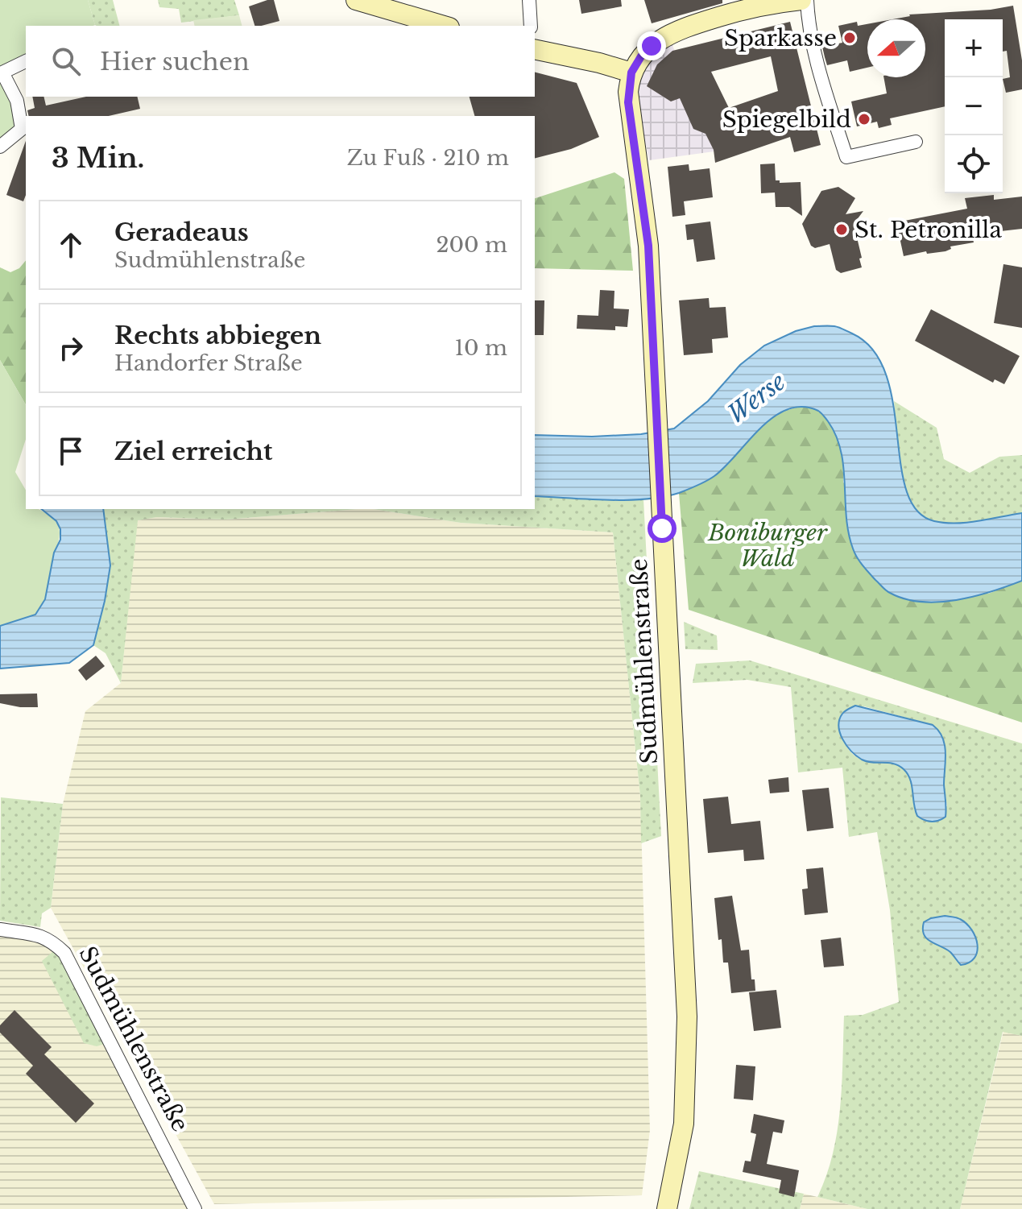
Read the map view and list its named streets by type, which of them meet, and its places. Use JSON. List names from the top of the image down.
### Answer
{
  "streets": {
    "street": ["Sudmühlenstraße"]
  },
  "water": ["Werse"],
  "parks": ["Boniburger Wald"],
  "places": ["Sparkasse", "Spiegelbild", "St. Petronilla"],
  "north": "left",
  "page": {
    "map_buttons": ["+", "−"],
    "search": "Hier suchen",
    "heading": ["3 Min.", "Zu Fuß · 210 m"],
    "list": [
      ["Geradeaus", "Sudmühlenstraße", "200 m"],
      ["Rechts abbiegen", "Handorfer Straße", "10 m"],
      "Ziel erreicht"
    ]
  }
}
